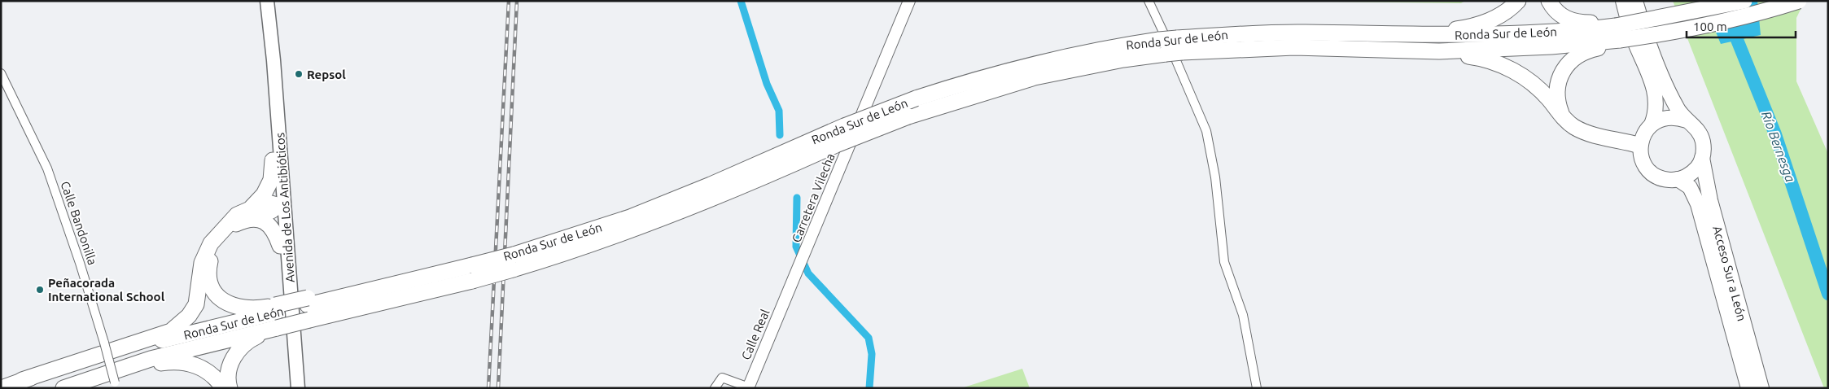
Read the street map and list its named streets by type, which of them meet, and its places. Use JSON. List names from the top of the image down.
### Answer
{
  "streets": {
    "highway": ["Ronda Sur de León", "Acceso Sur a León"],
    "main road": ["Avenida de Los Antibióticos"],
    "street": ["Carretera Vilecha", "Calle Bandonilla", "Calle Real"]
  },
  "crossings": [
    ["Carretera Vilecha", "Calle Real"]
  ],
  "water": ["Río Bernesga"],
  "places": ["Repsol", "Peñacorada International School"],
  "scale_bar": "100 m"
}
